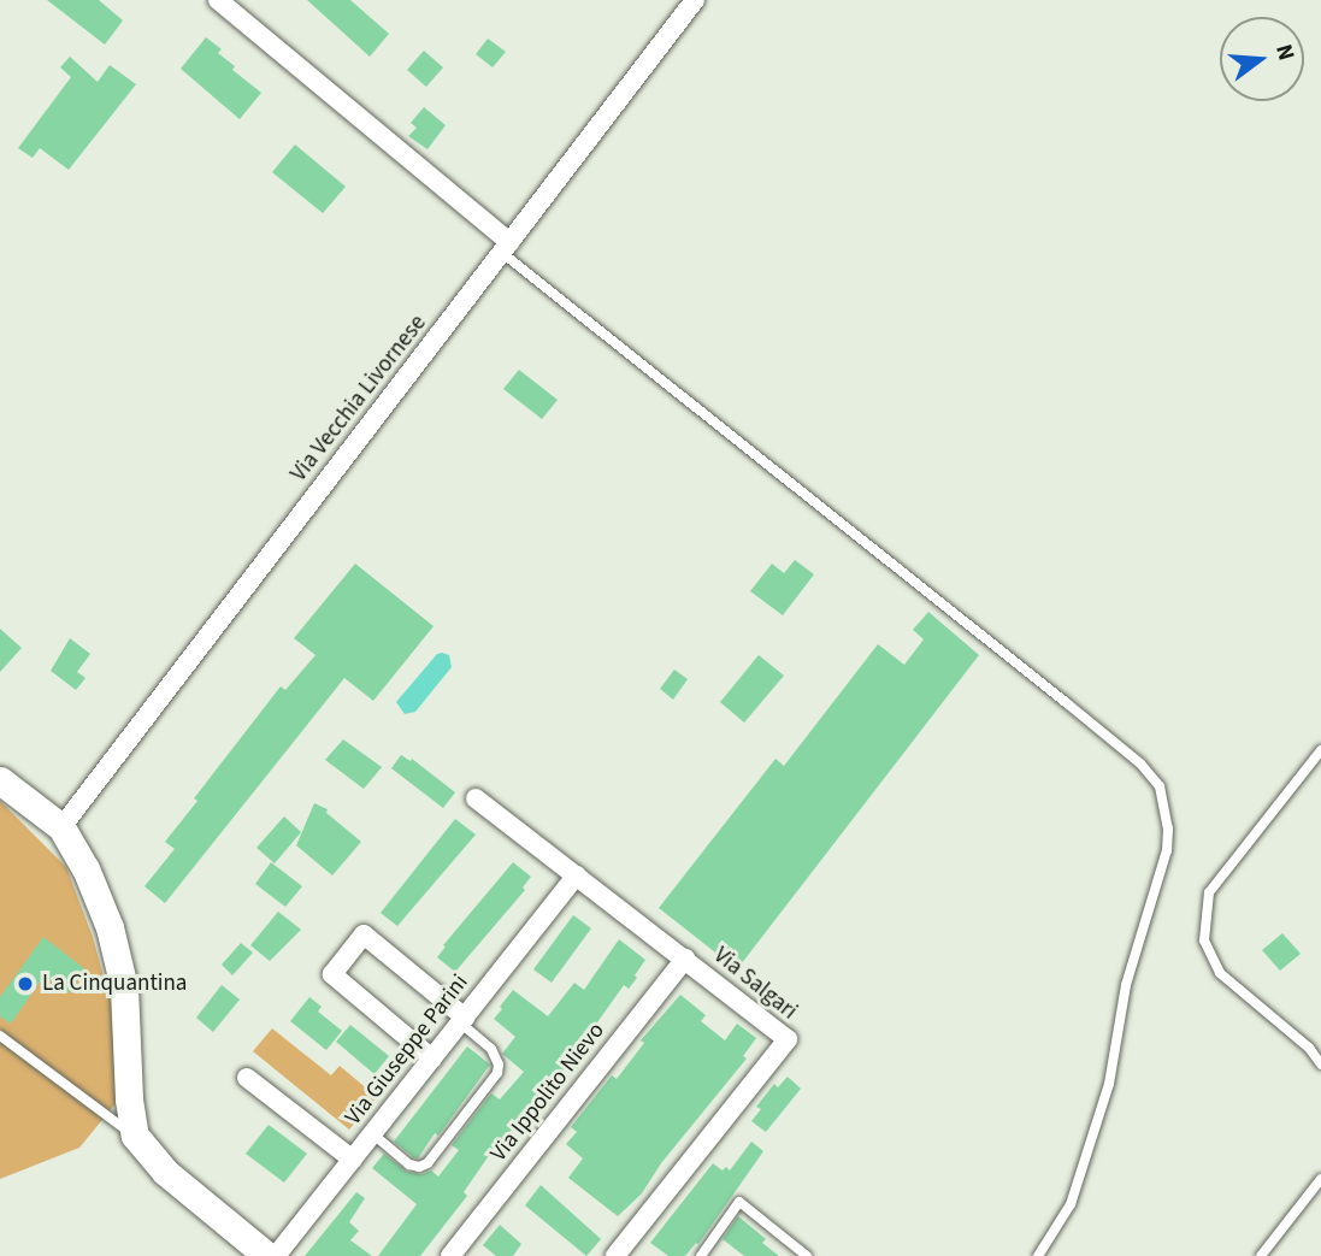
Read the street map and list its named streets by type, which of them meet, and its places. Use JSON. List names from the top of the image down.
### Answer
{
  "streets": {
    "street": [
      "Via Vecchia Livornese",
      "Via Salgari",
      "Via Giuseppe Parini",
      "Via Ippolito Nievo"
    ]
  },
  "crossings": [
    ["Via Salgari", "Via Giuseppe Parini"],
    ["Via Salgari", "Via Ippolito Nievo"]
  ],
  "places": ["La Cinquantina"],
  "north": "right"
}
